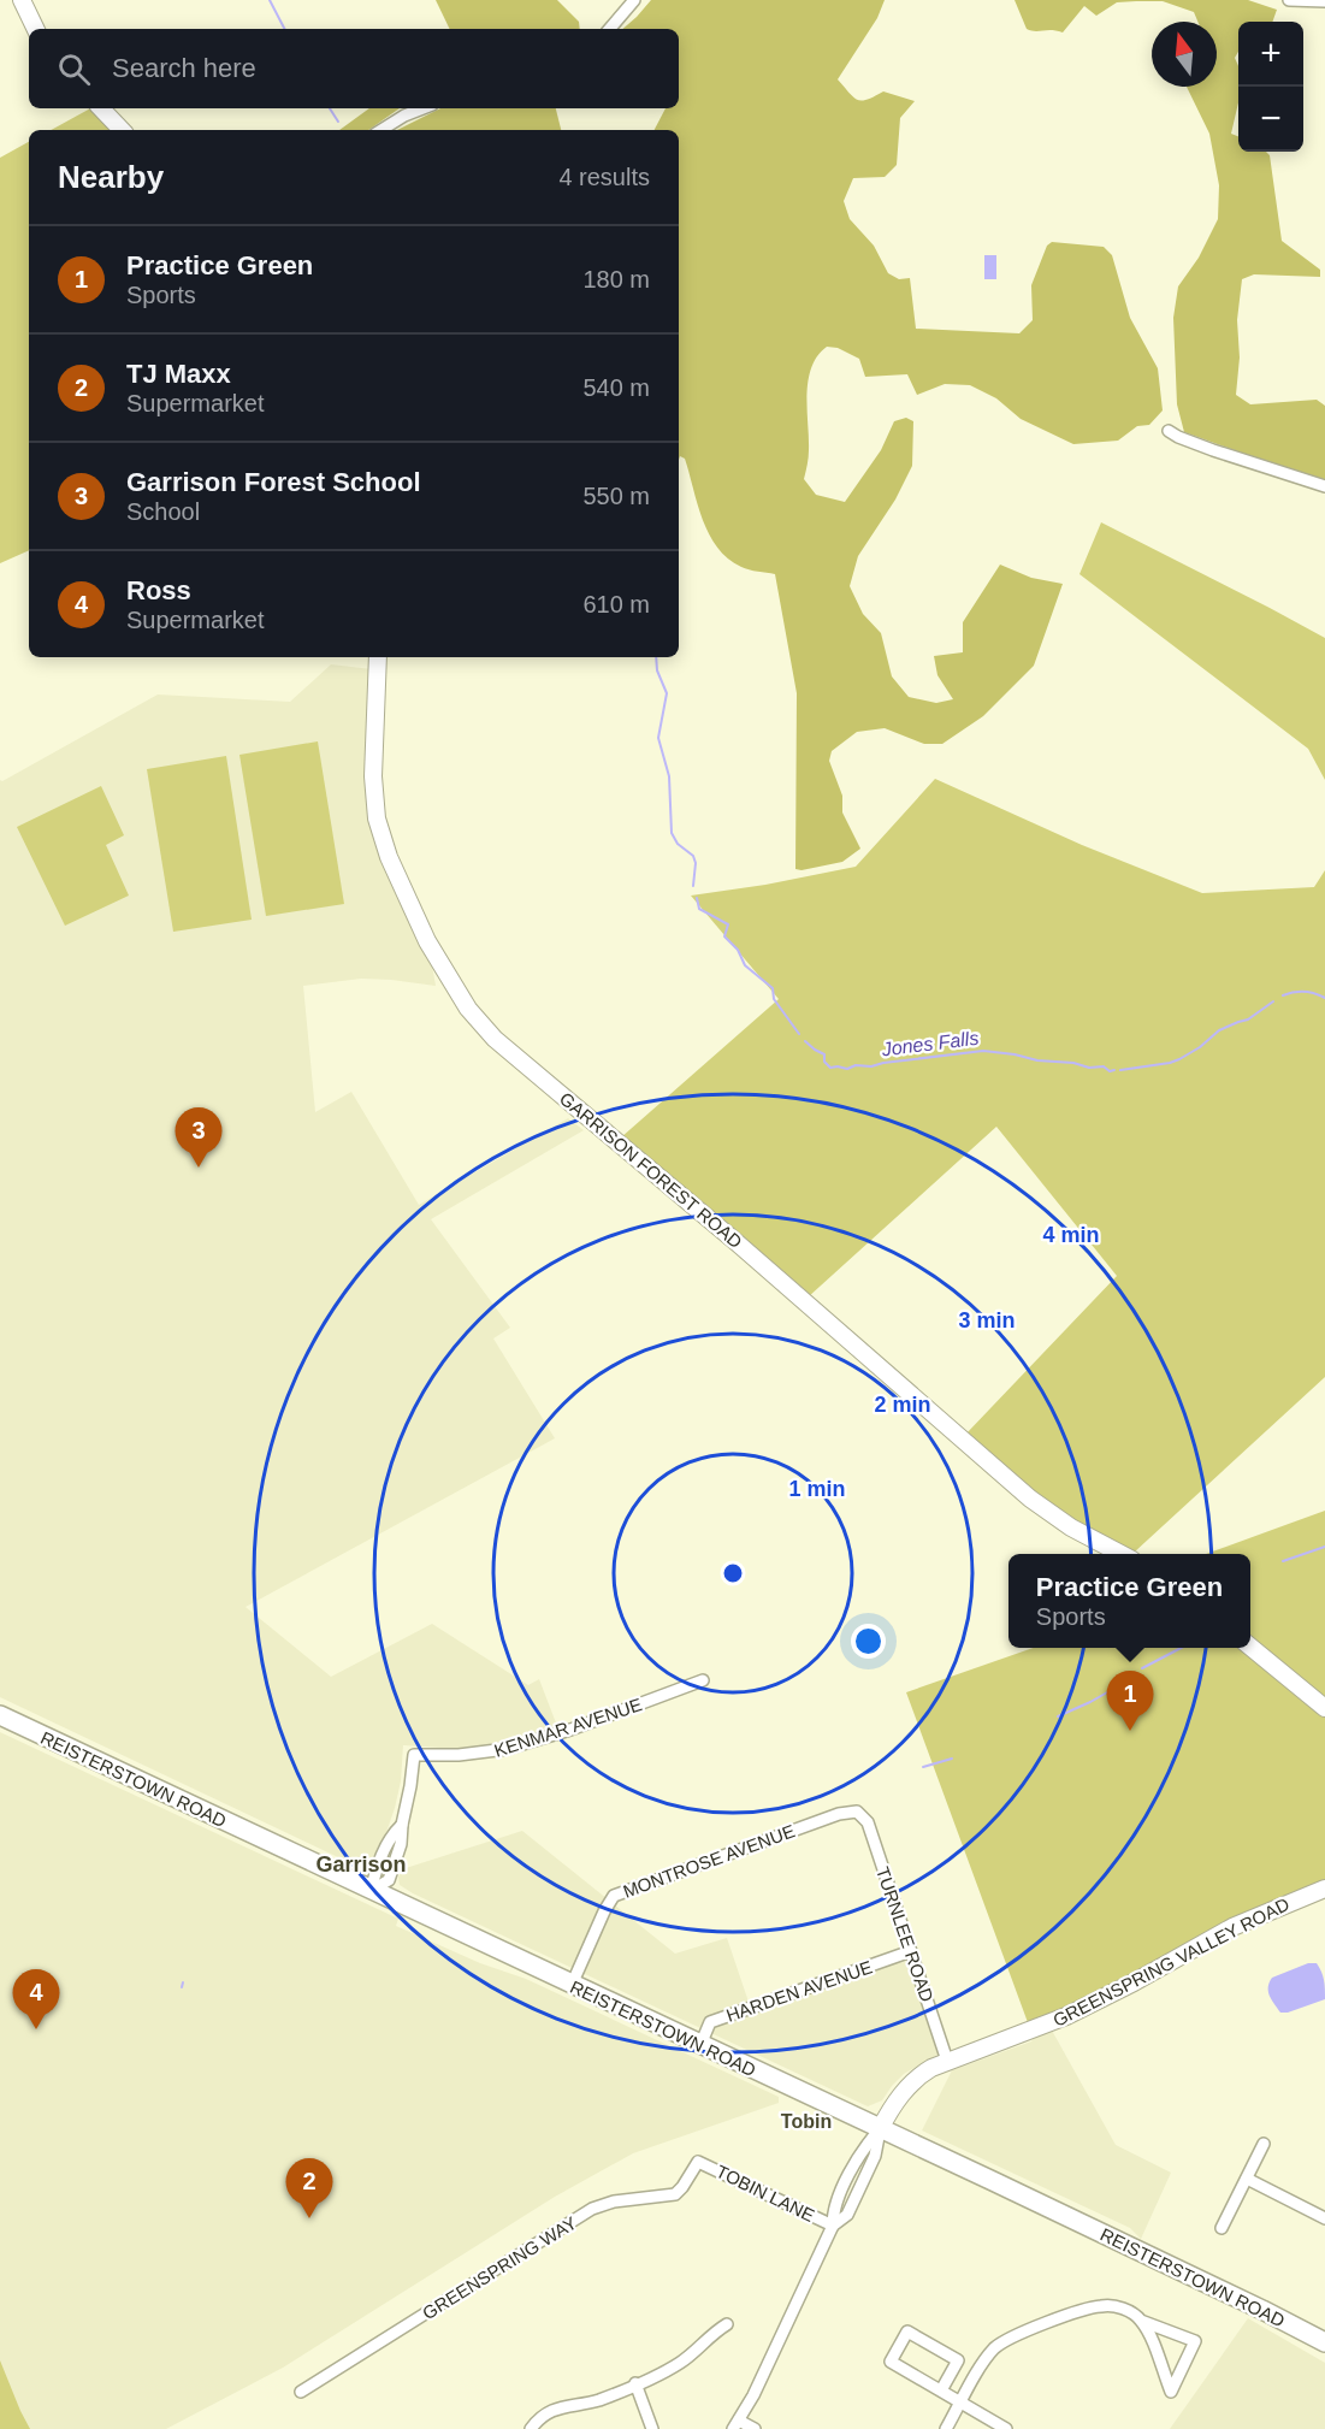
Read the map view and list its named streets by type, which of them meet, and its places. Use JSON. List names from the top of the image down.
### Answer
{
  "streets": {
    "main road": ["GARRISON FOREST ROAD", "REISTERSTOWN ROAD", "GREENSPRING VALLEY ROAD"],
    "street": [
      "KENMAR AVENUE",
      "MONTROSE AVENUE",
      "TURNLEE ROAD",
      "HARDEN AVENUE",
      "TOBIN LANE",
      "GREENSPRING WAY"
    ]
  },
  "crossings": [
    ["KENMAR AVENUE", "REISTERSTOWN ROAD"],
    ["REISTERSTOWN ROAD", "MONTROSE AVENUE"],
    ["REISTERSTOWN ROAD", "GREENSPRING VALLEY ROAD"],
    ["REISTERSTOWN ROAD", "HARDEN AVENUE"],
    ["MONTROSE AVENUE", "TURNLEE ROAD"],
    ["TURNLEE ROAD", "GREENSPRING VALLEY ROAD"],
    ["TURNLEE ROAD", "HARDEN AVENUE"],
    ["GREENSPRING VALLEY ROAD", "TOBIN LANE"],
    ["TOBIN LANE", "GREENSPRING WAY"]
  ],
  "districts": ["Garrison", "Tobin"],
  "water": ["Jones Falls"],
  "north": "top",
  "page": {
    "map_buttons": ["+", "−"],
    "search": "Search here",
    "heading": ["Nearby", "4 results"],
    "list": [
      {
        "mark": "1",
        "name": "Practice Green",
        "note": "Sports",
        "value": "180 m"
      },
      {
        "mark": "2",
        "name": "TJ Maxx",
        "note": "Supermarket",
        "value": "540 m"
      },
      {
        "mark": "3",
        "name": "Garrison Forest School",
        "note": "School",
        "value": "550 m"
      },
      {
        "mark": "4",
        "name": "Ross",
        "note": "Supermarket",
        "value": "610 m"
      }
    ],
    "pins": [
      "3",
      "1",
      "4",
      "2"
    ],
    "popup": ["Practice Green", "Sports"]
  },
  "rings": [
    "4 min",
    "3 min",
    "2 min",
    "1 min"
  ]
}
